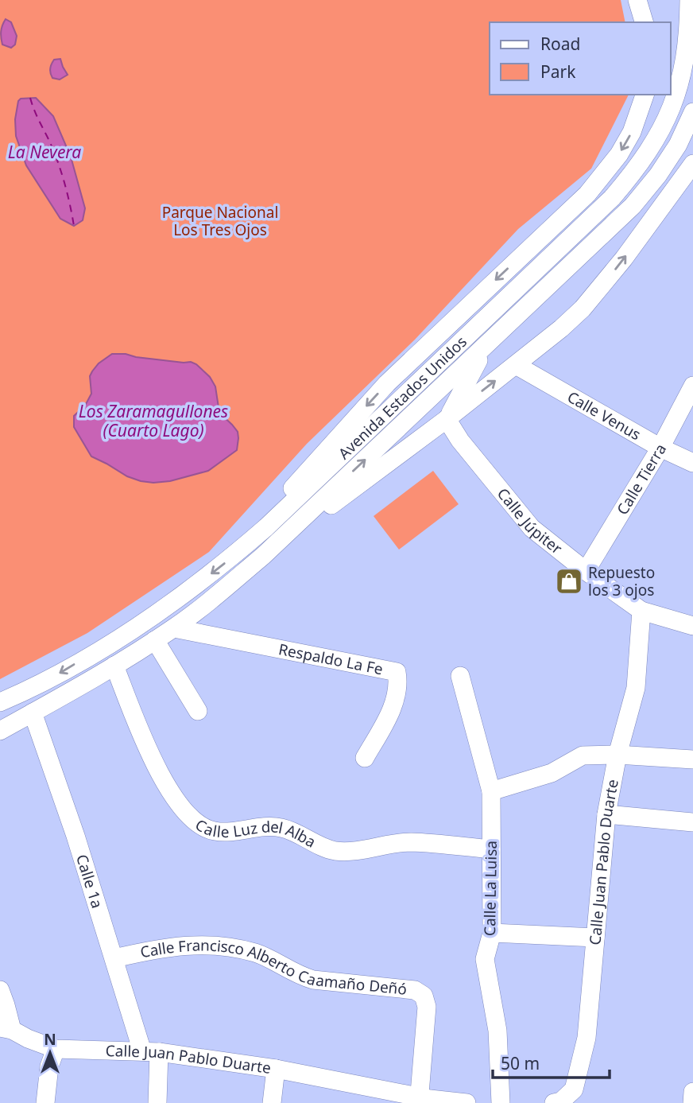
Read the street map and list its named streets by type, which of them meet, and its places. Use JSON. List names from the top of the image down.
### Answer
{
  "streets": {
    "street": [
      "Avenida Estados Unidos",
      "Calle Venus",
      "Calle Tierra",
      "Calle Júpiter",
      "Respaldo La Fe",
      "Calle Luz del Alba",
      "Calle Juan Pablo Duarte",
      "Calle 1a",
      "Calle La Luisa",
      "Calle Francisco Alberto Caamaño Deñó"
    ]
  },
  "crossings": [
    ["Avenida Estados Unidos", "Respaldo La Fe"],
    ["Avenida Estados Unidos", "Calle Luz del Alba"],
    ["Avenida Estados Unidos", "Calle 1a"],
    ["Calle Venus", "Calle Tierra"],
    ["Calle Tierra", "Calle Júpiter"],
    ["Calle Júpiter", "Calle Juan Pablo Duarte"],
    ["Calle Luz del Alba", "Calle La Luisa"],
    ["Calle Juan Pablo Duarte", "Calle 1a"],
    ["Calle Juan Pablo Duarte", "Calle Francisco Alberto Caamaño Deñó"],
    ["Calle 1a", "Calle Francisco Alberto Caamaño Deñó"]
  ],
  "water": ["La Nevera", "Los Zaramagullones (Cuarto Lago)"],
  "parks": ["Parque Nacional Los Tres Ojos"],
  "places": {
    "shop": ["Repuesto los 3 ojos"]
  },
  "legend": ["Road", "Park"],
  "scale_bar": "50 m",
  "north": "top"
}
